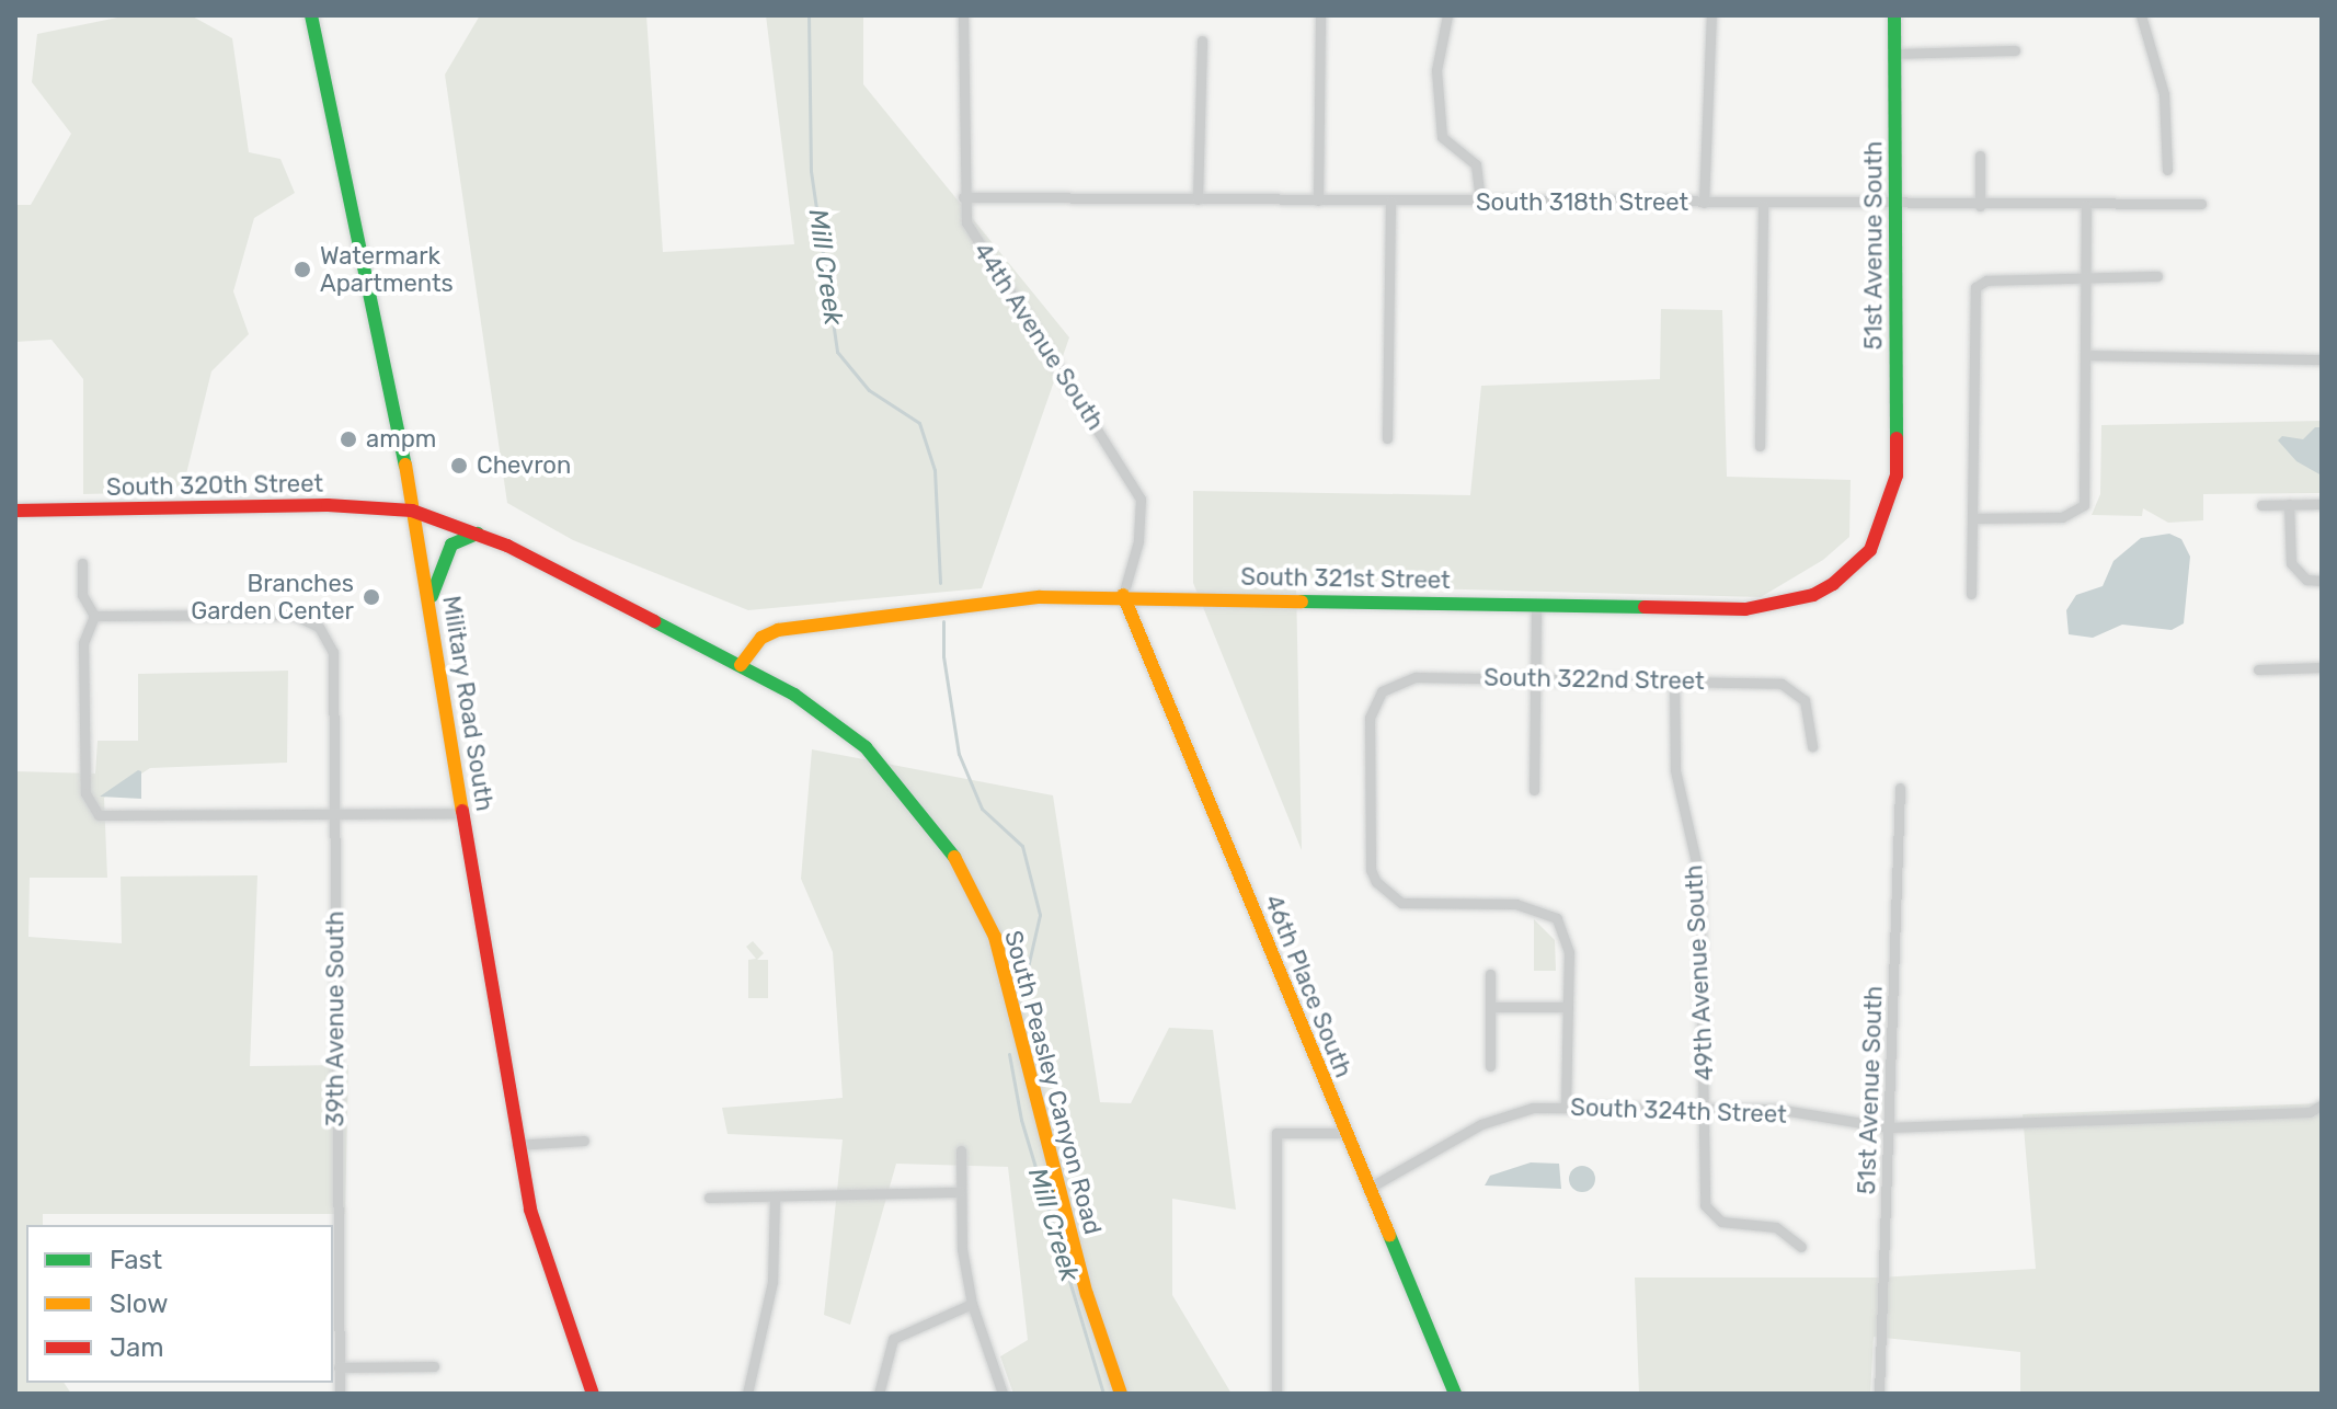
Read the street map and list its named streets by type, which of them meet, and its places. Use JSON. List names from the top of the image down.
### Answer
{
  "streets": {
    "main road": [
      "51st Avenue South",
      "South 320th Street",
      "South 321st Street",
      "Military Road South",
      "46th Place South",
      "South Peasley Canyon Road"
    ],
    "street": [
      "South 318th Street",
      "44th Avenue South",
      "South 322nd Street",
      "49th Avenue South",
      "39th Avenue South",
      "South 324th Street"
    ]
  },
  "crossings": [
    ["South 318th Street", "51st Avenue South"],
    ["South 318th Street", "44th Avenue South"],
    ["51st Avenue South", "South 321st Street"],
    ["51st Avenue South", "South 324th Street"],
    ["44th Avenue South", "South 321st Street"],
    ["44th Avenue South", "46th Place South"],
    ["South 320th Street", "Military Road South"],
    ["South 320th Street", "South Peasley Canyon Road"],
    ["South 321st Street", "46th Place South"],
    ["South 321st Street", "South Peasley Canyon Road"],
    ["South 322nd Street", "49th Avenue South"],
    ["Military Road South", "South Peasley Canyon Road"],
    ["49th Avenue South", "South 324th Street"],
    ["46th Place South", "South 324th Street"]
  ],
  "water": ["Mill Creek"],
  "places": [
    "Watermark Apartments",
    "ampm",
    "Chevron",
    "Branches Garden Center"
  ],
  "legend": ["Fast", "Slow", "Jam"]
}
